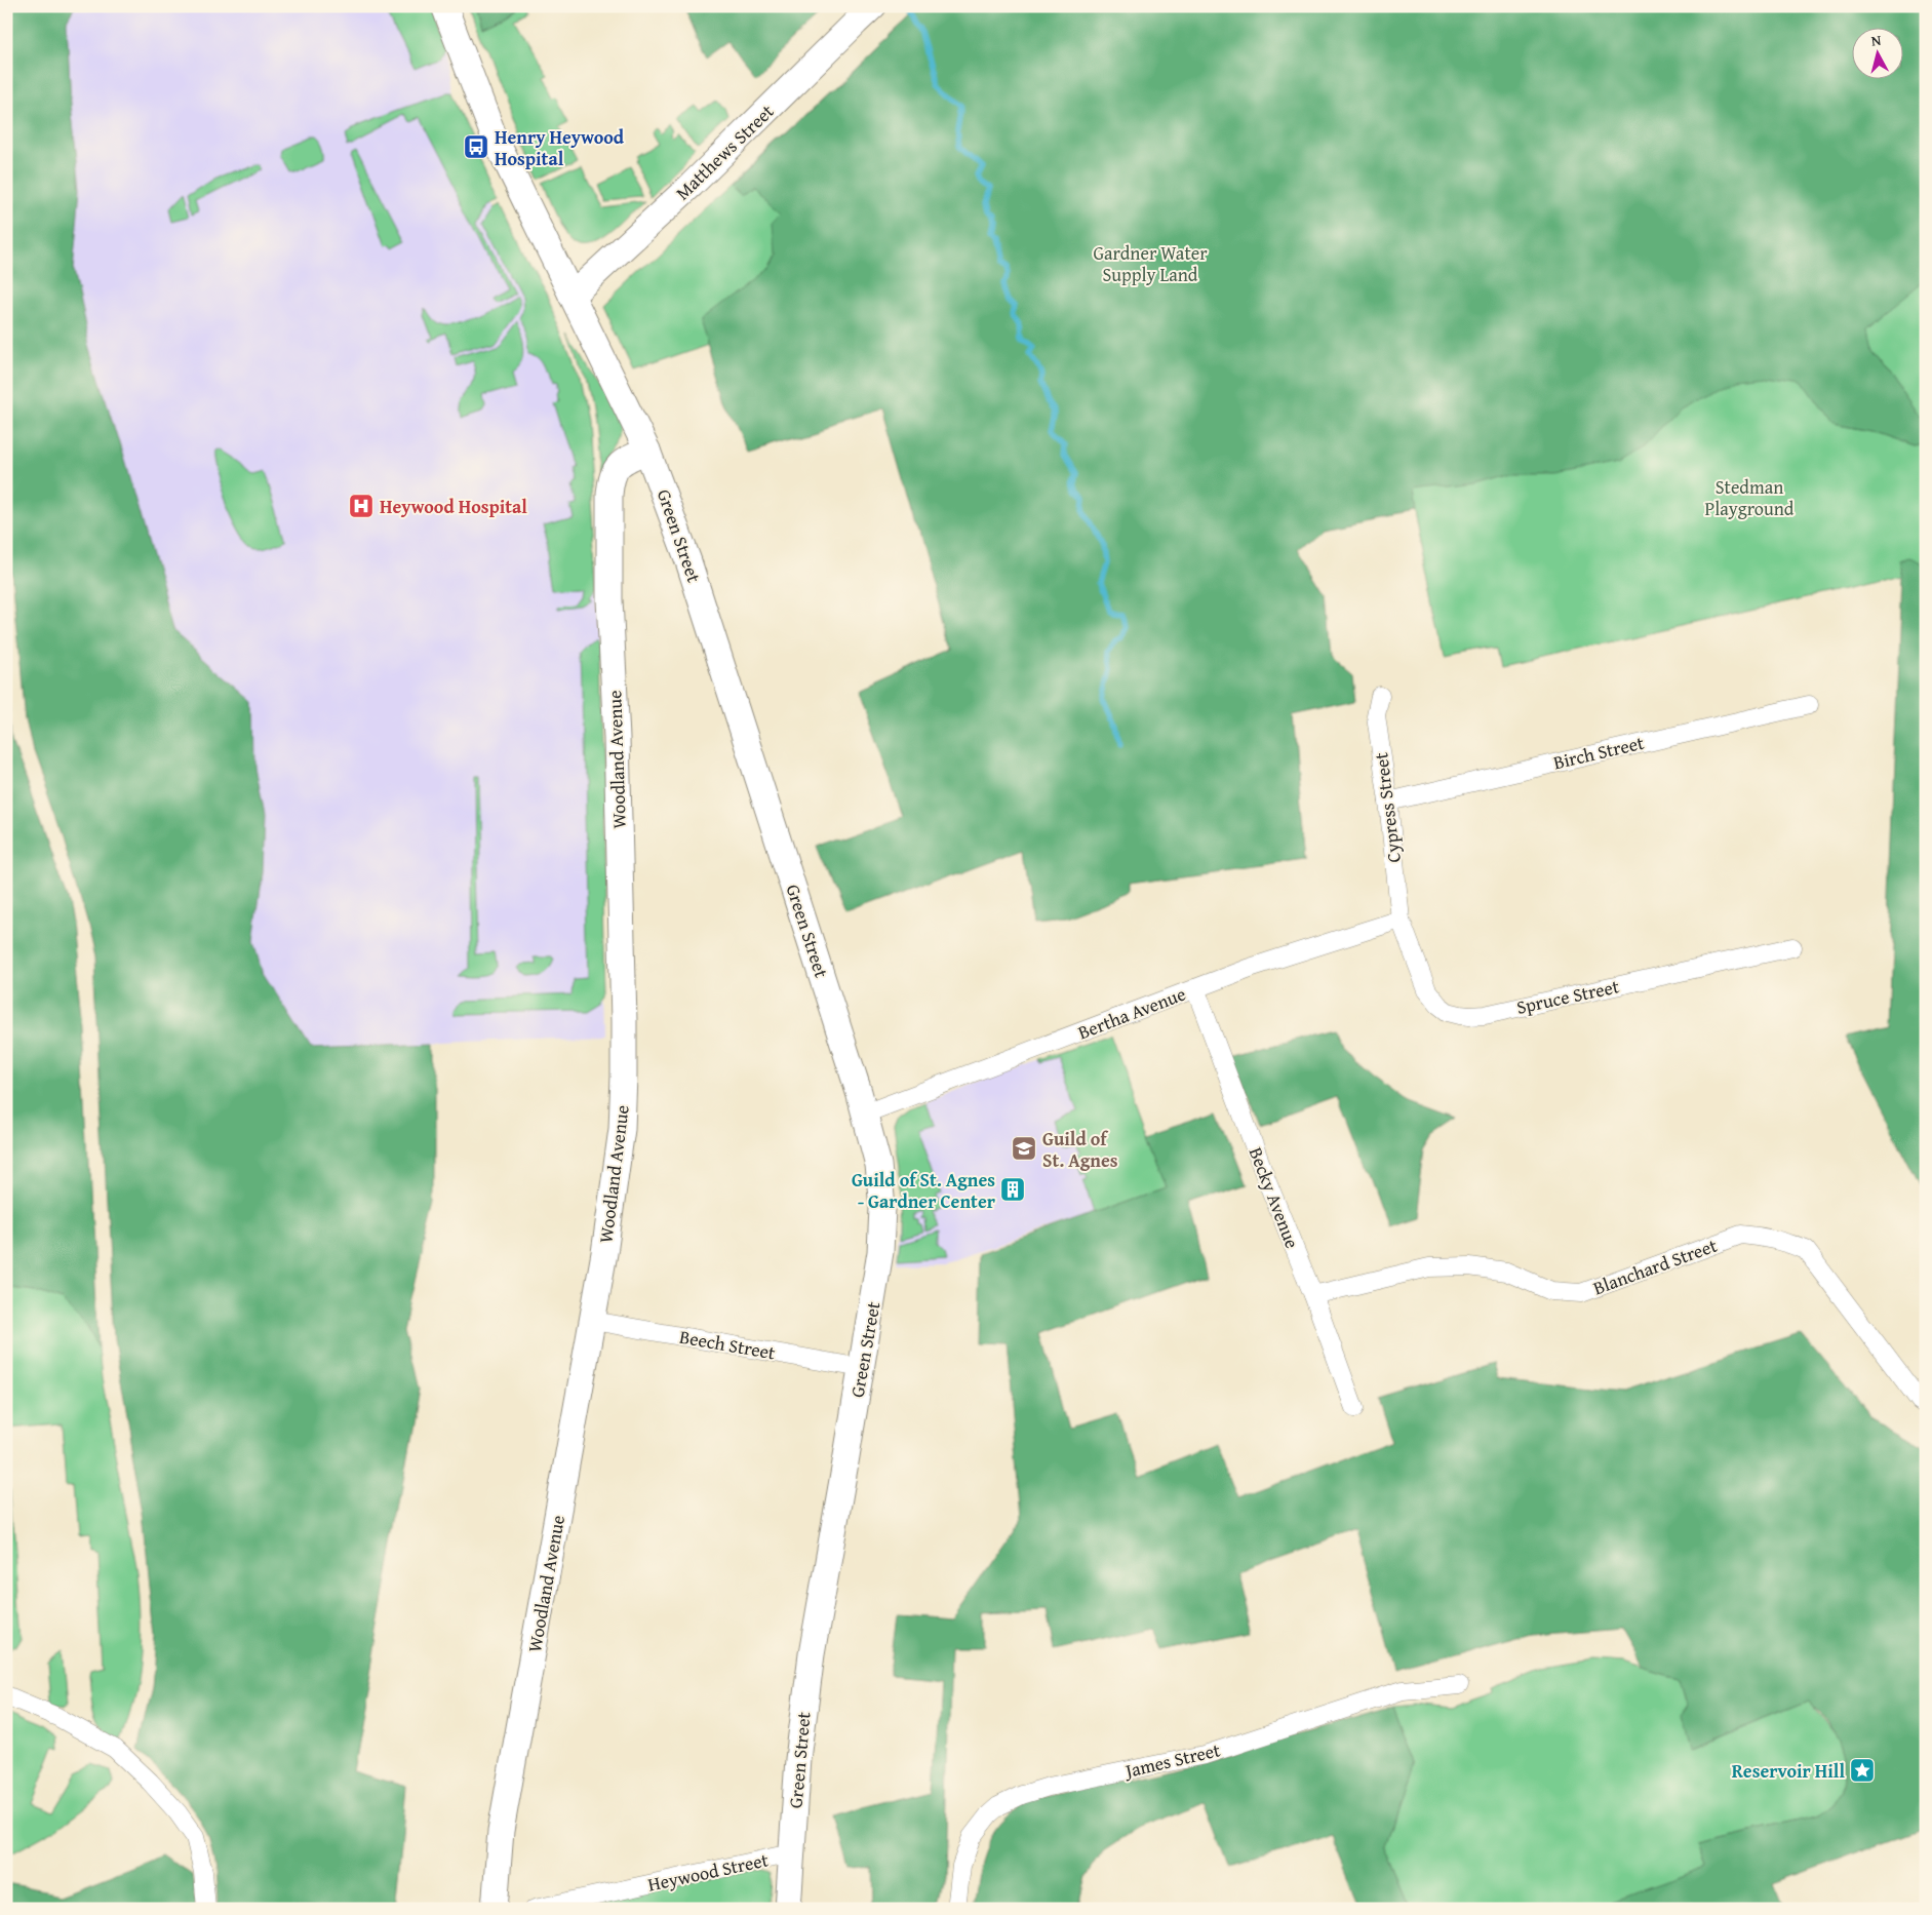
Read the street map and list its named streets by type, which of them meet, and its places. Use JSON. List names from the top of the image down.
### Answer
{
  "streets": {
    "street": [
      "Matthews Street",
      "Green Street",
      "Birch Street",
      "Woodland Avenue",
      "Cypress Street",
      "Spruce Street",
      "Bertha Avenue",
      "Becky Avenue",
      "Blanchard Street",
      "Beech Street",
      "James Street",
      "Heywood Street"
    ]
  },
  "crossings": [
    ["Matthews Street", "Green Street"],
    ["Green Street", "Woodland Avenue"],
    ["Green Street", "Bertha Avenue"],
    ["Green Street", "Beech Street"],
    ["Green Street", "Heywood Street"],
    ["Birch Street", "Cypress Street"],
    ["Woodland Avenue", "Beech Street"],
    ["Cypress Street", "Spruce Street"],
    ["Cypress Street", "Bertha Avenue"],
    ["Spruce Street", "Bertha Avenue"],
    ["Bertha Avenue", "Becky Avenue"],
    ["Becky Avenue", "Blanchard Street"]
  ],
  "parks": ["Gardner Water Supply Land", "Stedman Playground"],
  "places": {
    "bus stop": ["Henry Heywood Hospital"],
    "hospital": ["Heywood Hospital"],
    "school or university": ["Guild of St. Agnes"],
    "building": ["Guild of St. Agnes - Gardner Center"],
    "place": ["Reservoir Hill"]
  },
  "north": "top"
}
